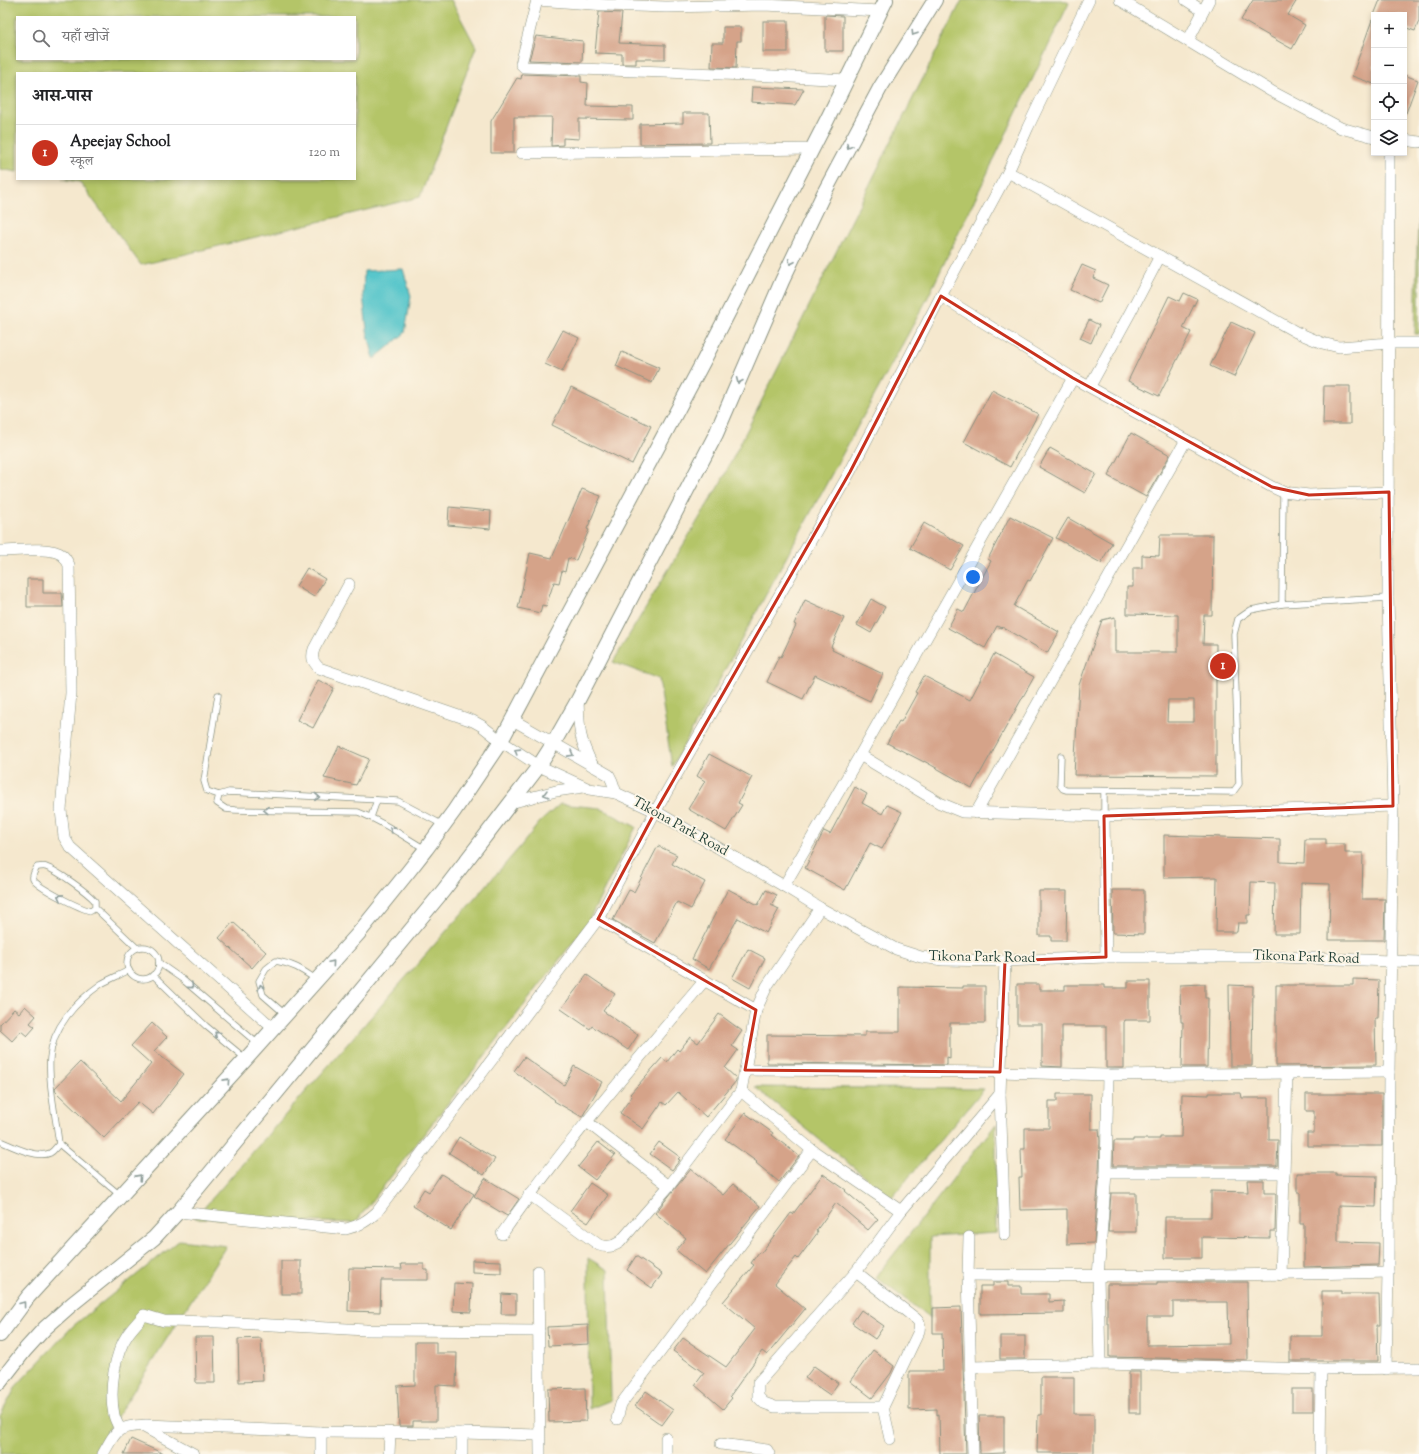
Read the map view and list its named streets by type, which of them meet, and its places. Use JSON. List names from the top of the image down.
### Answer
{
  "streets": {
    "street": ["Tikona Park Road"]
  },
  "page": {
    "map_buttons": ["+", "−"],
    "search": "यहाँ खोजें",
    "heading": "आस-पास",
    "list": [
      {
        "mark": "1",
        "name": "Apeejay School",
        "note": "स्कूल",
        "value": "120 m"
      }
    ],
    "pins": "1"
  }
}
